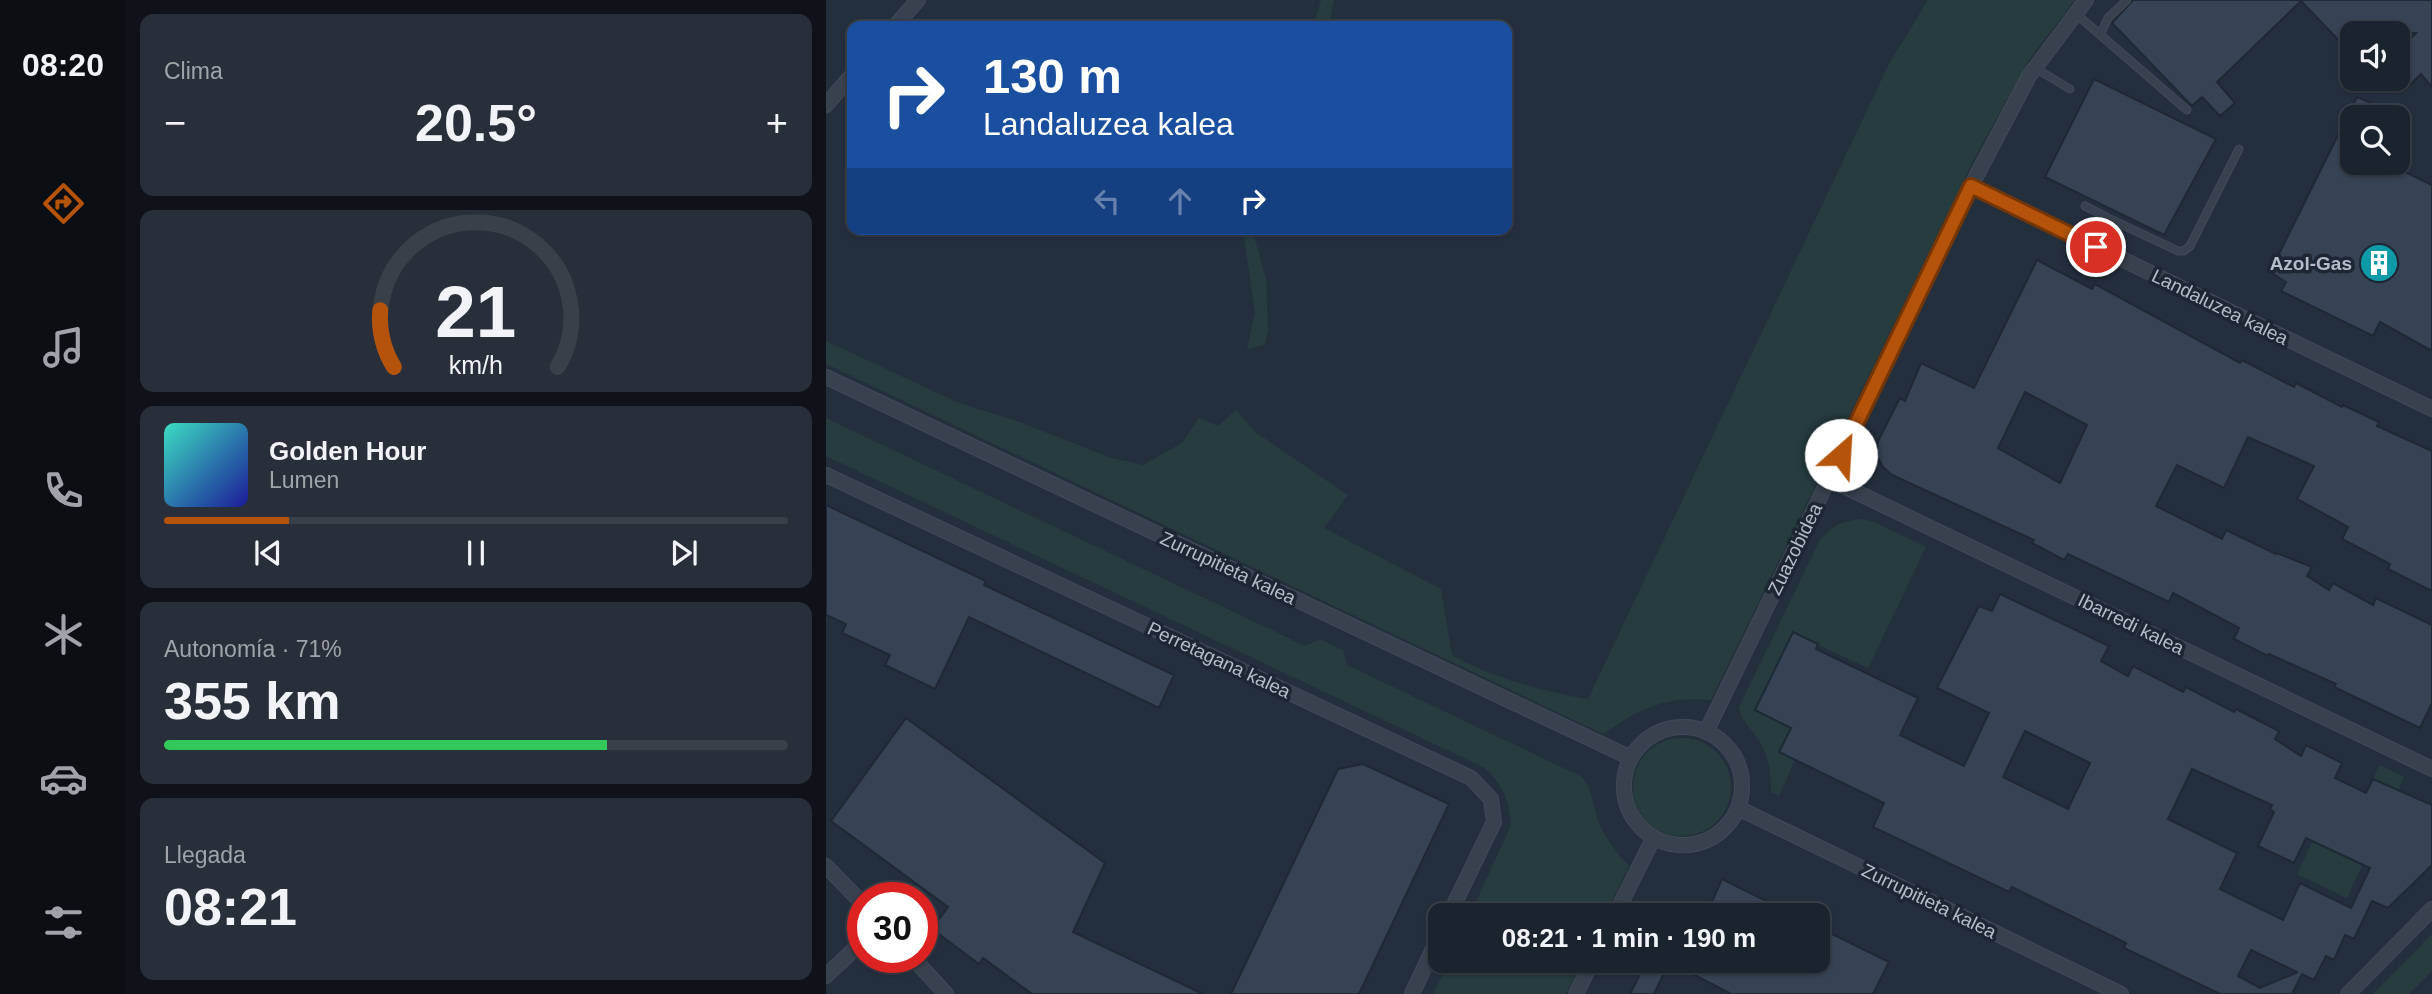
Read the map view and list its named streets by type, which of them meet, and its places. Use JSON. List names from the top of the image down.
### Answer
{
  "streets": {
    "street": [
      "Landaluzea kalea",
      "Zuazobidea",
      "Zurrupitieta kalea",
      "Ibarredi kalea",
      "Perretagana kalea"
    ]
  },
  "crossings": [
    ["Landaluzea kalea", "Zuazobidea"],
    ["Zuazobidea", "Zurrupitieta kalea"],
    ["Zuazobidea", "Ibarredi kalea"]
  ],
  "places": {
    "building": ["Azol-Gas"]
  },
  "page": {
    "tabs": "08:20",
    "tile": [
      "Clima",
      ["Autonomía · 71%", "355 km"],
      ["Llegada", "08:21"]
    ],
    "turn": ["130 m", "Landaluzea kalea"],
    "heat": ["−", "20.5°", "+"],
    "song": ["Golden Hour", "Lumen"],
    "limit": "30",
    "trip": "08:21 · 1 min · 190 m",
    "gauge": ["21", "km/h"]
  }
}
